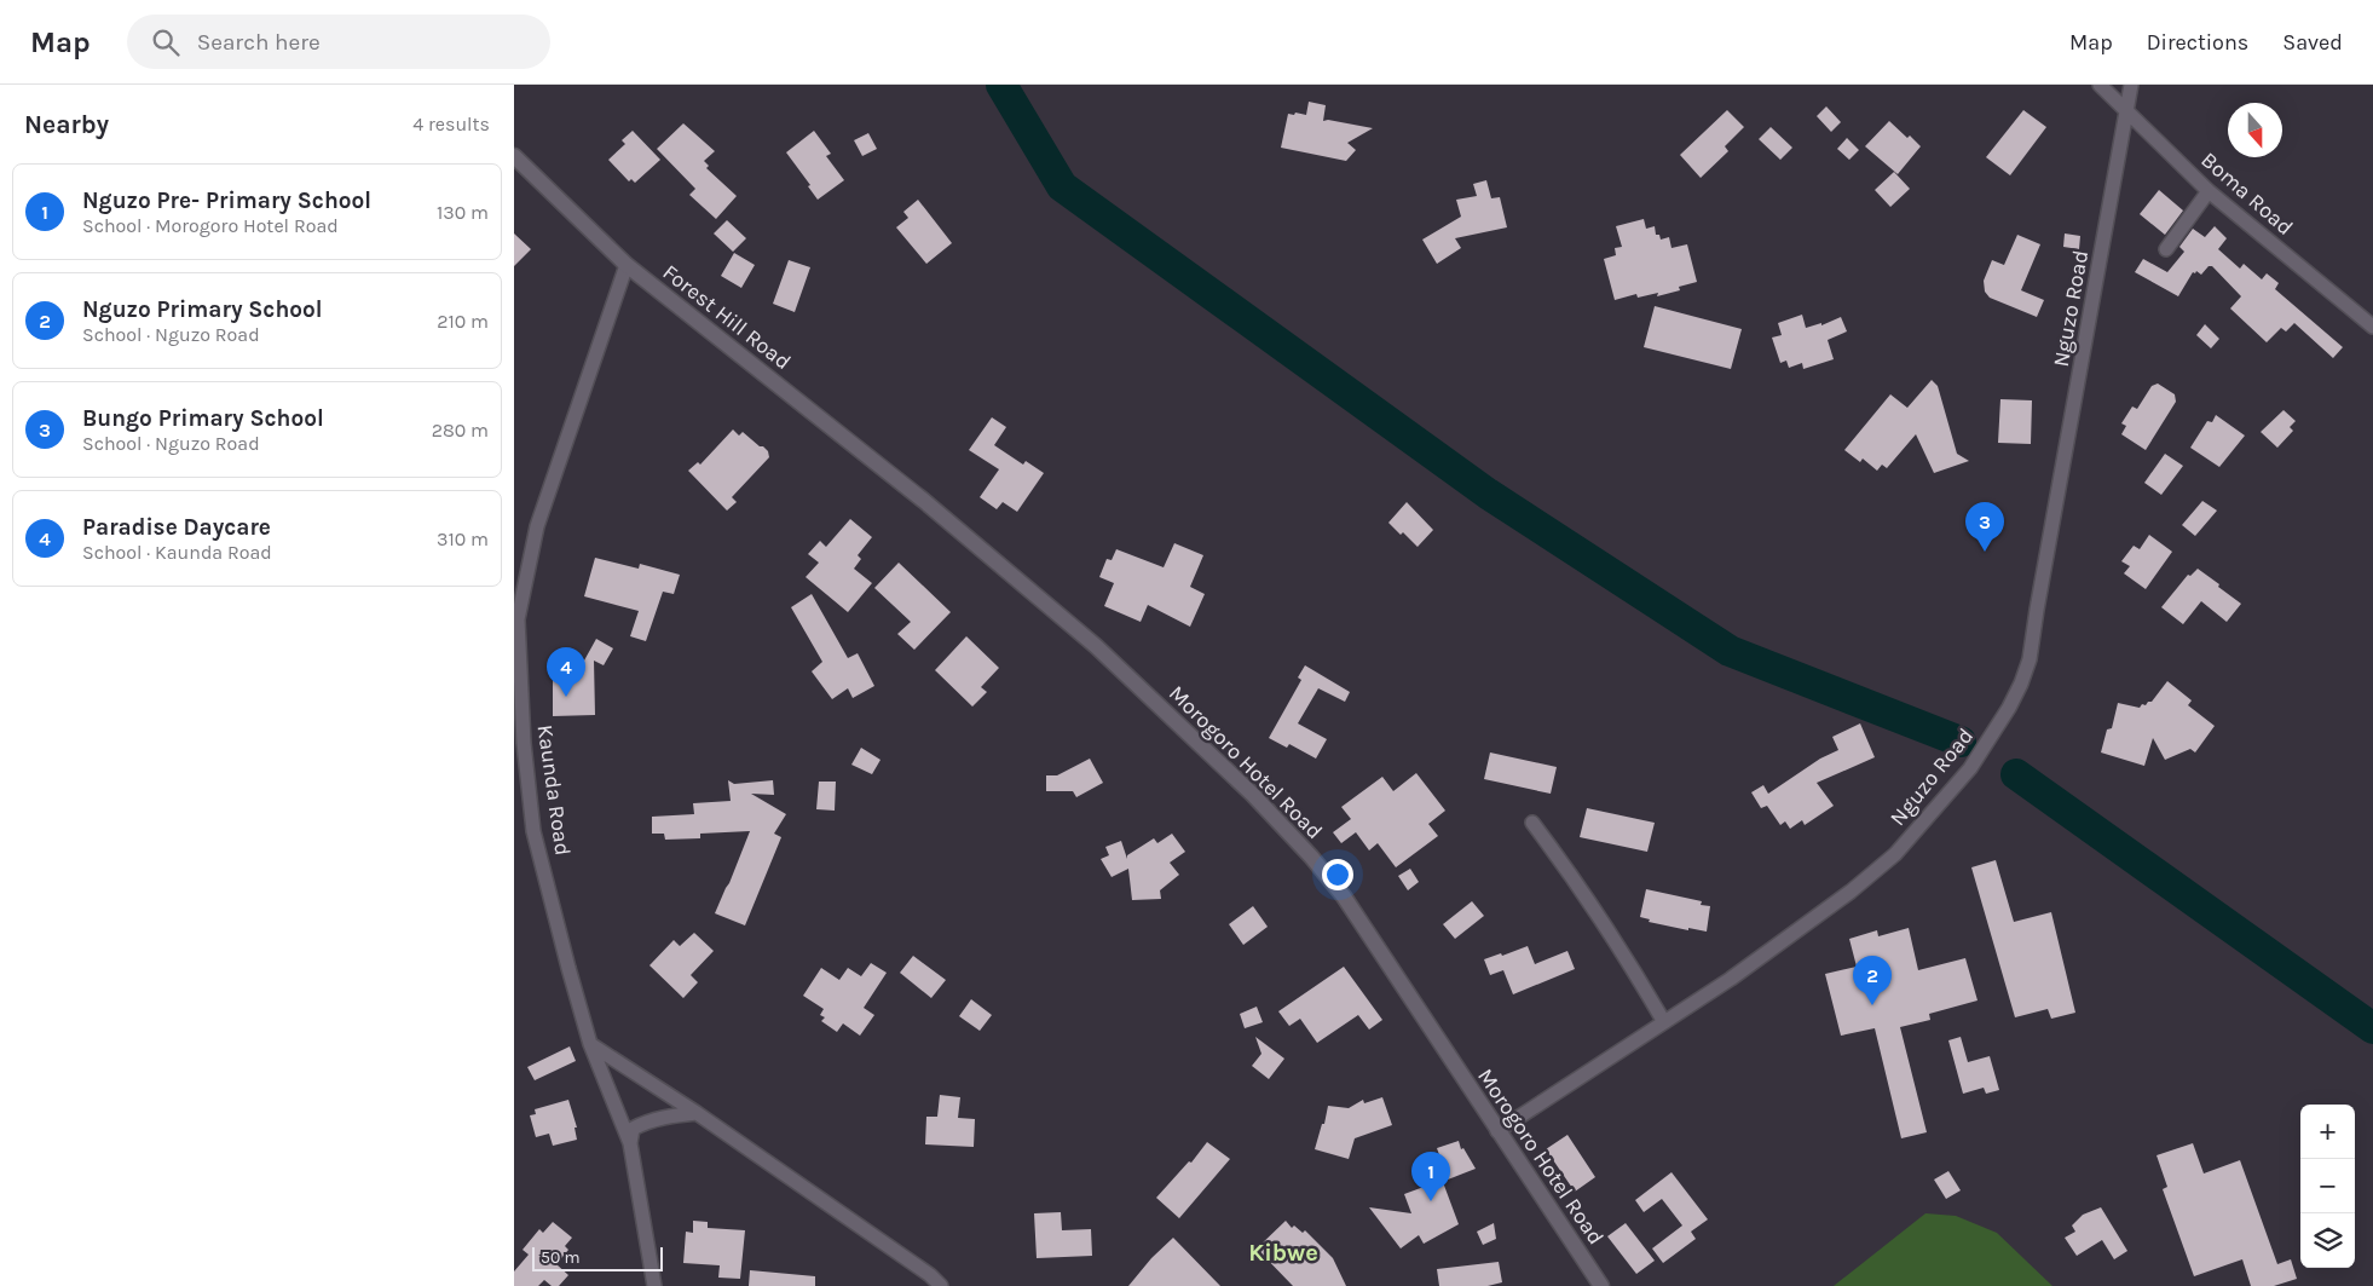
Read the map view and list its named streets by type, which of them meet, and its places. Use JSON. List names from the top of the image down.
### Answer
{
  "streets": {
    "street": [
      "Boma Road",
      "Nguzo Road",
      "Forest Hill Road",
      "Morogoro Hotel Road",
      "Kaunda Road"
    ]
  },
  "crossings": [
    ["Boma Road", "Nguzo Road"],
    ["Nguzo Road", "Morogoro Hotel Road"],
    ["Forest Hill Road", "Morogoro Hotel Road"],
    ["Forest Hill Road", "Kaunda Road"]
  ],
  "districts": ["Kibwe"],
  "scale_bar": "50 m",
  "north": "bottom",
  "page": {
    "header": "Map",
    "search": "Search here",
    "nav": ["Map", "Directions", "Saved"],
    "heading": ["Nearby", "4 results"],
    "list": [
      {
        "mark": "1",
        "name": "Nguzo Pre- Primary School",
        "note": "School · Morogoro Hotel Road",
        "value": "130 m"
      },
      {
        "mark": "2",
        "name": "Nguzo Primary School",
        "note": "School · Nguzo Road",
        "value": "210 m"
      },
      {
        "mark": "3",
        "name": "Bungo Primary School",
        "note": "School · Nguzo Road",
        "value": "280 m"
      },
      {
        "mark": "4",
        "name": "Paradise Daycare",
        "note": "School · Kaunda Road",
        "value": "310 m"
      }
    ],
    "pins": [
      "3",
      "4",
      "2",
      "1"
    ],
    "map_buttons": ["+", "−"],
    "scale": "50 m"
  }
}
